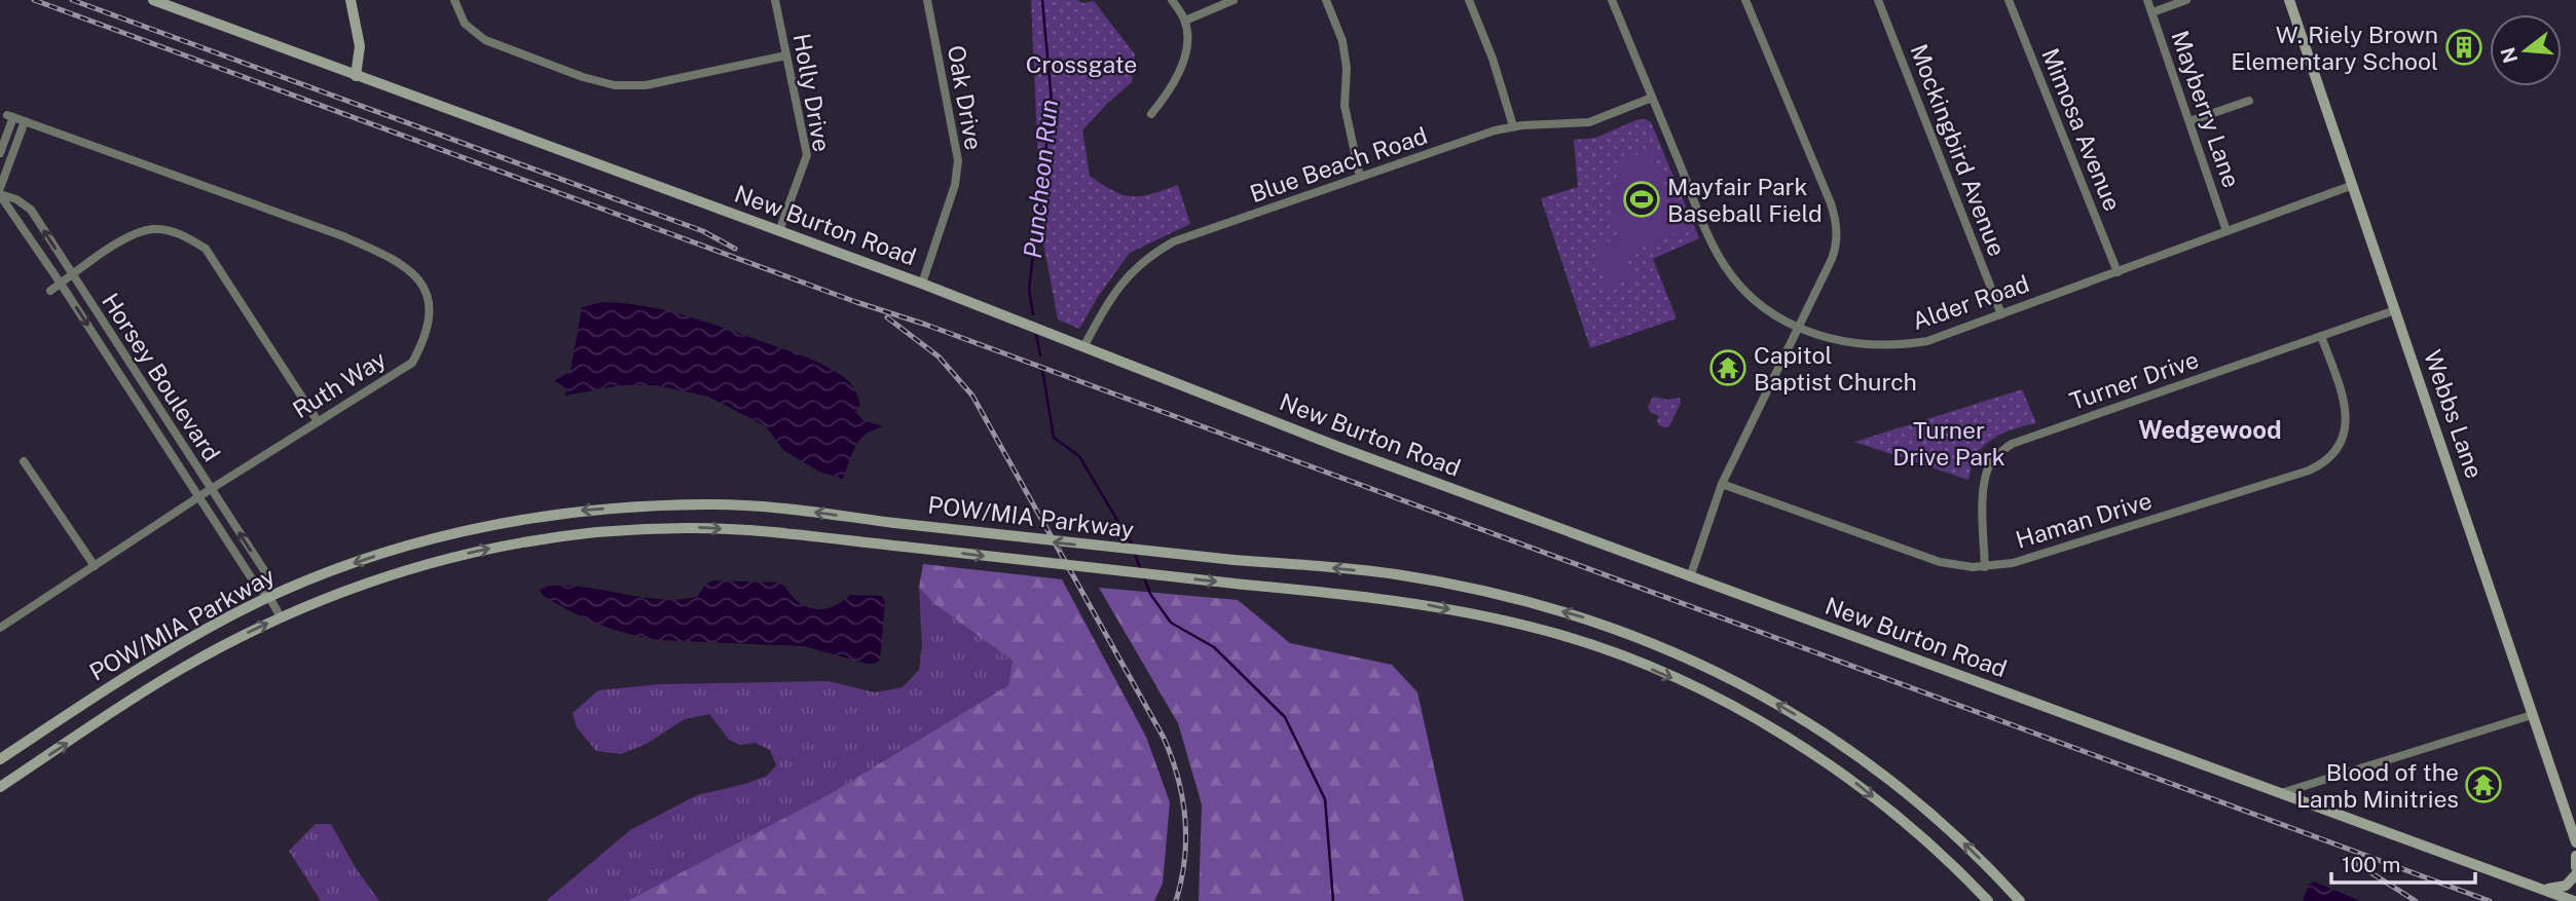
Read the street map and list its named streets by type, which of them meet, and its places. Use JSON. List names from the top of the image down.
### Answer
{
  "streets": {
    "main road": ["New Burton Road", "Webbs Lane", "POW/MIA Parkway"],
    "street": [
      "Holly Drive",
      "Oak Drive",
      "Mayberry Lane",
      "Mimosa Avenue",
      "Mockingbird Avenue",
      "Blue Beach Road",
      "Alder Road",
      "Horsey Boulevard",
      "Turner Drive",
      "Ruth Way",
      "Haman Drive"
    ]
  },
  "crossings": [
    ["Holly Drive", "New Burton Road"],
    ["Oak Drive", "New Burton Road"],
    ["Mayberry Lane", "Alder Road"],
    ["Mimosa Avenue", "Alder Road"],
    ["Mockingbird Avenue", "Alder Road"],
    ["Blue Beach Road", "New Burton Road"],
    ["Blue Beach Road", "Alder Road"],
    ["Alder Road", "Webbs Lane"],
    ["Horsey Boulevard", "Ruth Way"],
    ["Horsey Boulevard", "POW/MIA Parkway"],
    ["Turner Drive", "Webbs Lane"],
    ["Turner Drive", "Haman Drive"]
  ],
  "districts": ["Wedgewood"],
  "water": ["Puncheon Run"],
  "parks": ["Crossgate", "Turner Drive Park"],
  "places": {
    "building": ["W. Riely Brown Elementary School"],
    "sports": ["Mayfair Park Baseball Field"],
    "temple": ["Capitol Baptist Church", "Blood of the Lamb Minitries"]
  },
  "scale_bar": "100 m",
  "north": "left"
}
